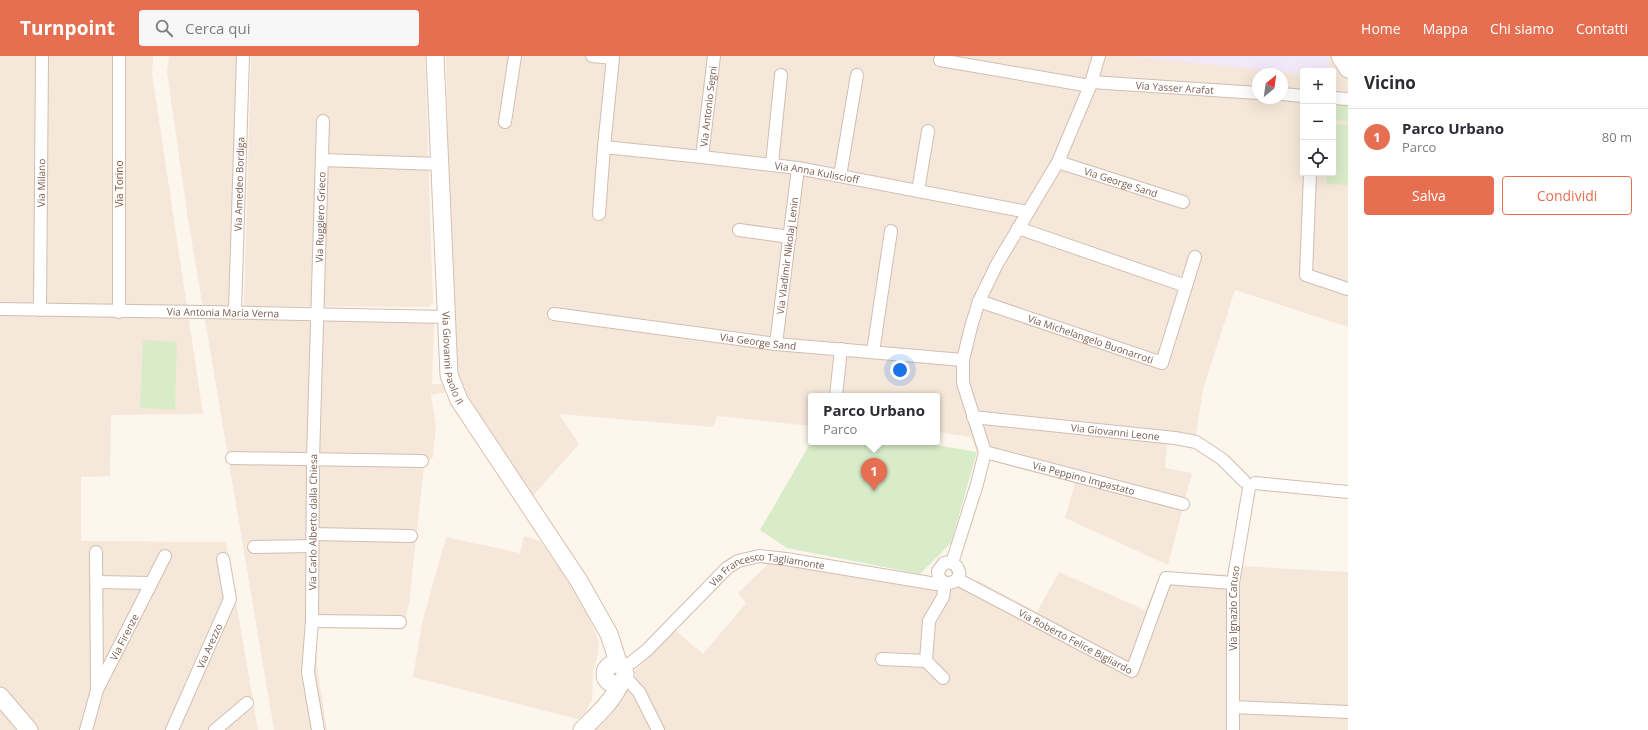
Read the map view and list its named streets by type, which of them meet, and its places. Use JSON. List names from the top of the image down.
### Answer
{
  "streets": {
    "street": [
      "Via Yasser Arafat",
      "Via Antonio Segni",
      "Via Anna Kuliscioff",
      "Via George Sand",
      "Via Milano",
      "Via Torino",
      "Via Amedeo Bordiga",
      "Via Ruggiero Grieco",
      "Via Vladimir Nikolaj Lenin",
      "Via Antonia Maria Verna",
      "Via Michelangelo Buonarroti",
      "Via Giovanni Paolo II",
      "Via Giovanni Leone",
      "Via Peppino Impastato",
      "Via Carlo Alberto dalla Chiesa",
      "Via Francesco Tagliamonte",
      "Via Ignazio Caruso",
      "Via Firenze",
      "Via Roberto Felice Bigliardo",
      "Via Arezzo"
    ]
  },
  "crossings": [
    ["Via Antonio Segni", "Via Anna Kuliscioff"],
    ["Via Anna Kuliscioff", "Via Vladimir Nikolaj Lenin"],
    ["Via George Sand", "Via Vladimir Nikolaj Lenin"],
    ["Via Milano", "Via Antonia Maria Verna"],
    ["Via Torino", "Via Antonia Maria Verna"],
    ["Via Amedeo Bordiga", "Via Antonia Maria Verna"],
    ["Via Ruggiero Grieco", "Via Antonia Maria Verna"],
    ["Via Ruggiero Grieco", "Via Carlo Alberto dalla Chiesa"],
    ["Via Antonia Maria Verna", "Via Giovanni Paolo II"],
    ["Via Antonia Maria Verna", "Via Carlo Alberto dalla Chiesa"],
    ["Via Giovanni Paolo II", "Via Francesco Tagliamonte"],
    ["Via Giovanni Leone", "Via Ignazio Caruso"],
    ["Via Francesco Tagliamonte", "Via Roberto Felice Bigliardo"],
    ["Via Ignazio Caruso", "Via Roberto Felice Bigliardo"]
  ],
  "north": "top right",
  "page": {
    "header": "Turnpoint",
    "search": "Cerca qui",
    "nav": [
      "Home",
      "Mappa",
      "Chi siamo",
      "Contatti"
    ],
    "heading": "Vicino",
    "map_buttons": ["+", "−"],
    "list": [
      {
        "mark": "1",
        "name": "Parco Urbano",
        "note": "Parco",
        "value": "80 m"
      }
    ],
    "buttons": ["Salva", "Condividi"],
    "popup": ["Parco Urbano", "Parco"],
    "pins": "1"
  }
}
